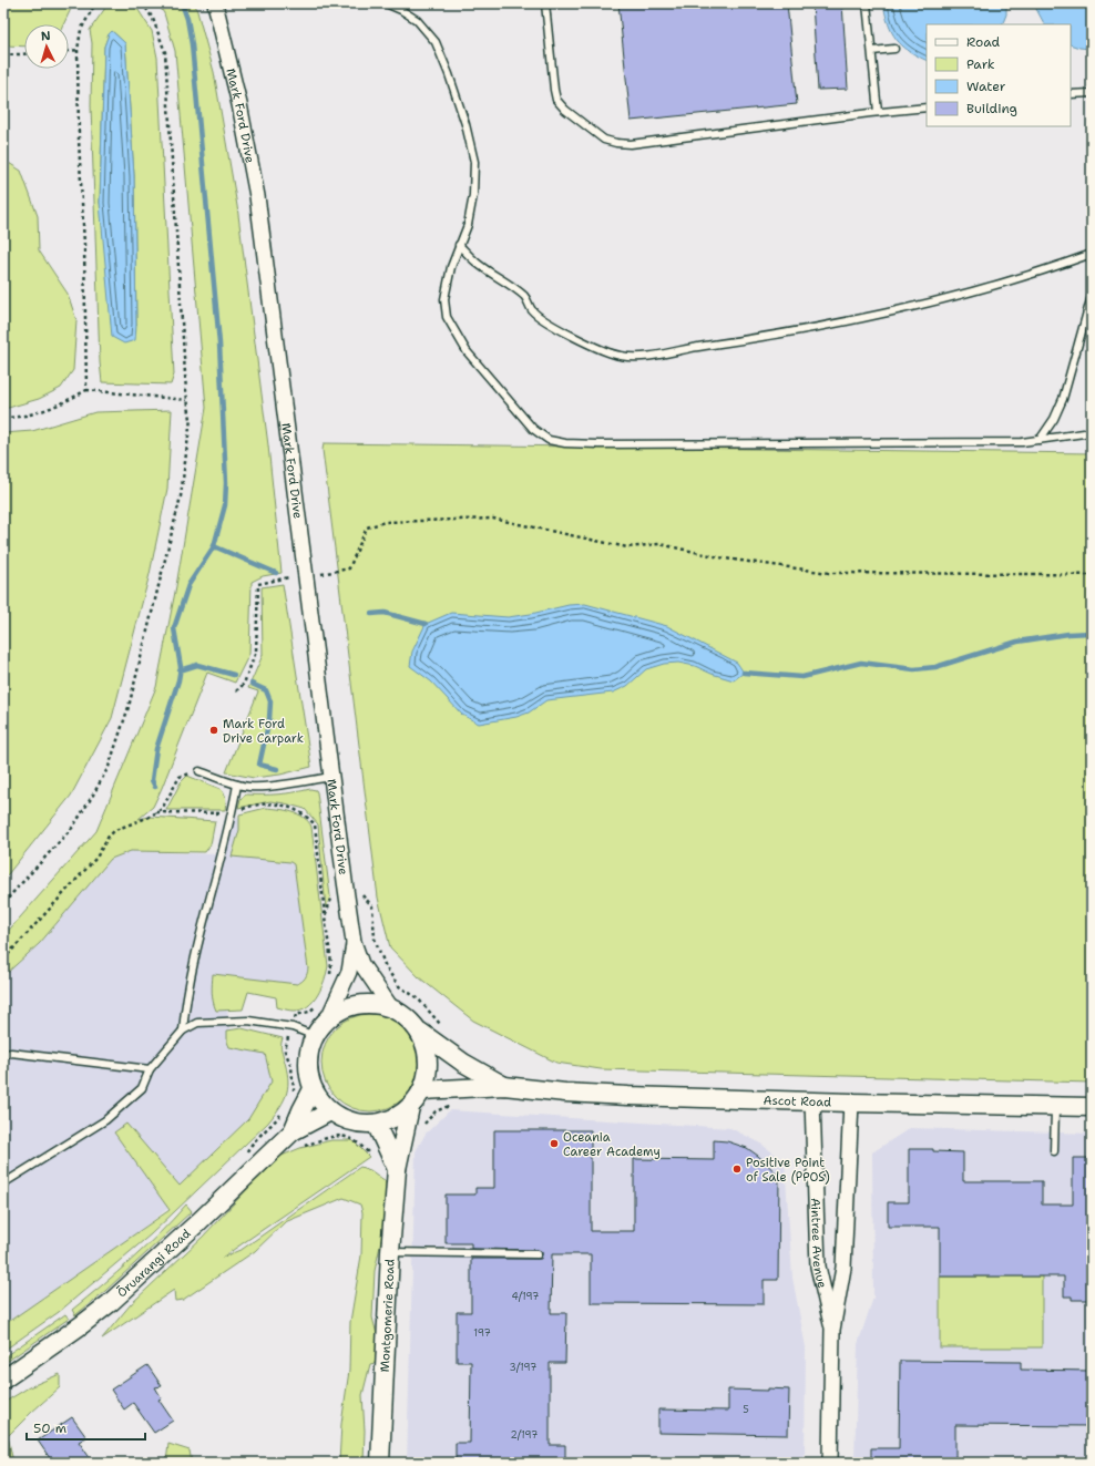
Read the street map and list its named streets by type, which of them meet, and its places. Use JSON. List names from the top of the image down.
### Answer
{
  "streets": {
    "street": [
      "Mark Ford Drive",
      "Ascot Road",
      "Aintree Avenue",
      "Ōruarangi Road",
      "Montgomerie Road"
    ]
  },
  "crossings": [
    ["Mark Ford Drive", "Ascot Road"],
    ["Mark Ford Drive", "Ōruarangi Road"],
    ["Mark Ford Drive", "Montgomerie Road"],
    ["Ascot Road", "Aintree Avenue"],
    ["Ascot Road", "Ōruarangi Road"],
    ["Ascot Road", "Montgomerie Road"],
    ["Ōruarangi Road", "Montgomerie Road"]
  ],
  "places": ["Mark Ford Drive Carpark", "Oceania Career Academy", "Positive Point of Sale (PPOS)"],
  "house_numbers": [
    "4/197",
    "197",
    "3/197",
    "5",
    "2/197"
  ],
  "legend": [
    "Road",
    "Park",
    "Water",
    "Building"
  ],
  "scale_bar": "50 m",
  "north": "top"
}
